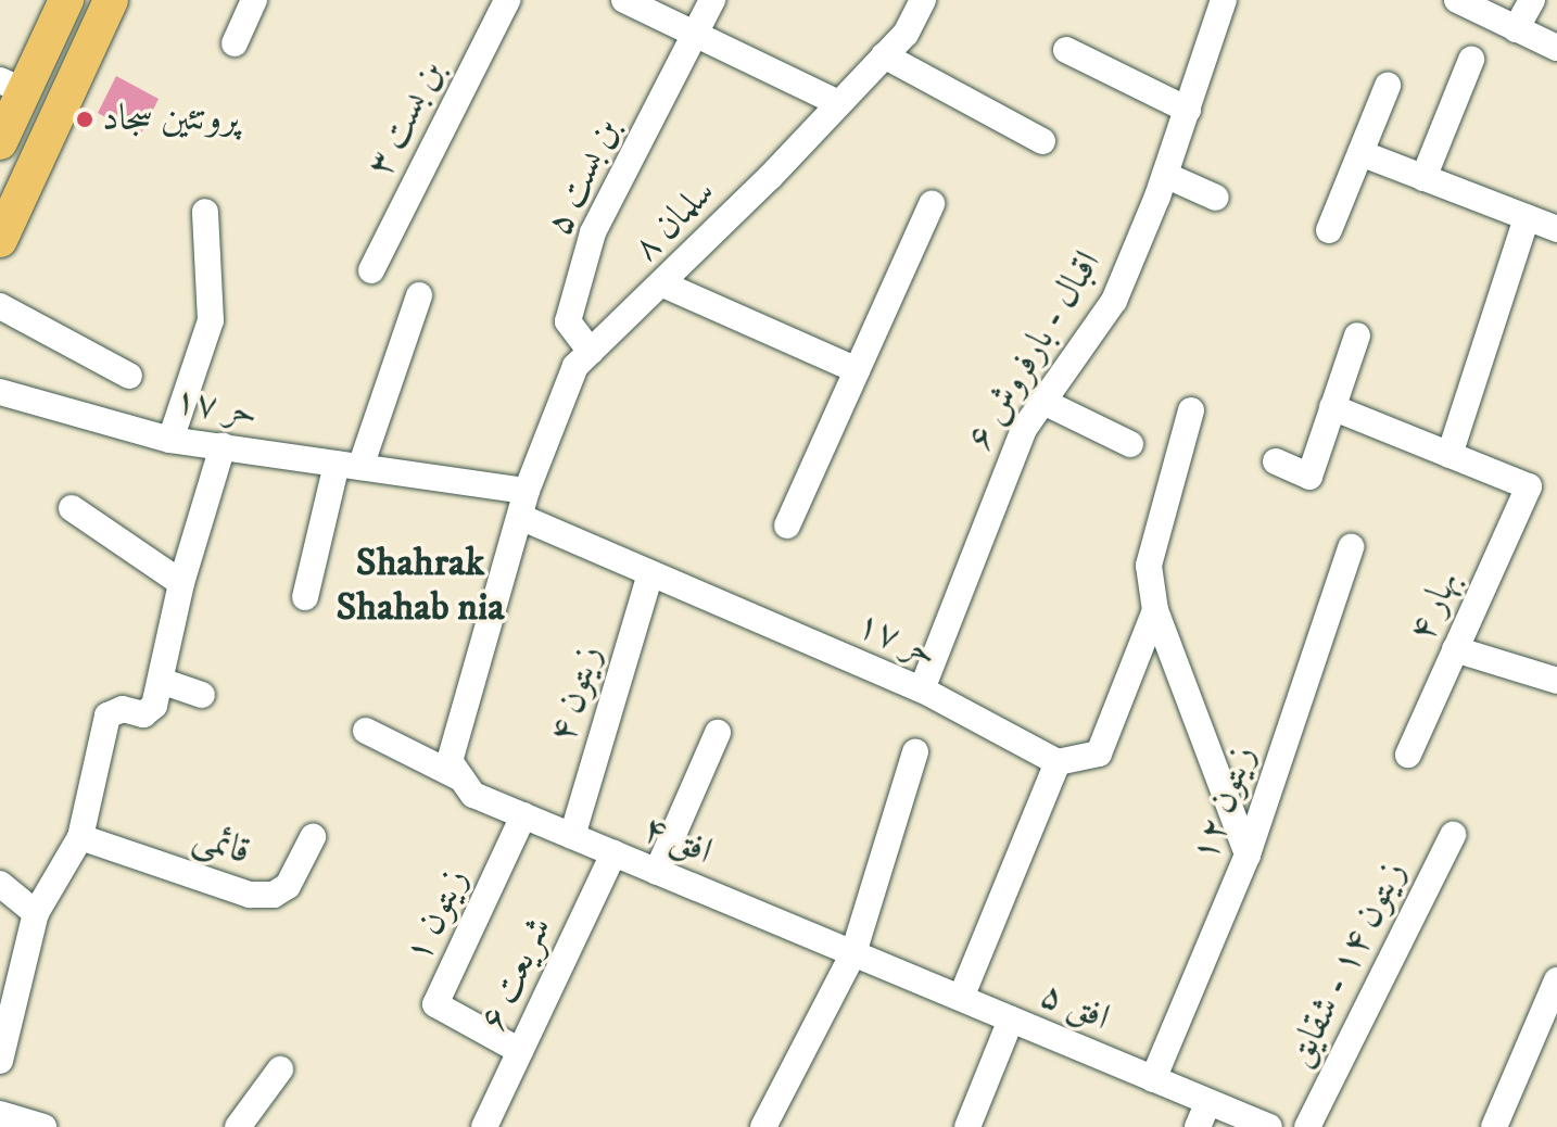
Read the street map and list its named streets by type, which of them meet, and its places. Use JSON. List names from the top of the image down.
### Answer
{
  "streets": {
    "street": [
      "بن بست ۳",
      "بن بست ۵",
      "سلمان ۸",
      "اقبال - بارفروش ۶",
      "حر ۱۷",
      "بهار ۴",
      "زیتون ۴",
      "زیتون ۱۲",
      "افق ۴",
      "قائمی",
      "زیتون ۱",
      "زیتون ۱۴ - شقایق",
      "شریعت ۶",
      "افق ۵"
    ]
  },
  "crossings": [
    ["بن بست ۵", "سلمان ۸"],
    ["سلمان ۸", "حر ۱۷"],
    ["سلمان ۸", "افق ۴"],
    ["اقبال - بارفروش ۶", "حر ۱۷"],
    ["حر ۱۷", "زیتون ۴"],
    ["زیتون ۴", "افق ۴"],
    ["زیتون ۱۲", "افق ۵"],
    ["افق ۴", "زیتون ۱"],
    ["افق ۴", "شریعت ۶"],
    ["افق ۴", "افق ۵"],
    ["زیتون ۱", "شریعت ۶"]
  ],
  "districts": ["Shahrak Shahab nia"],
  "places": ["پروتئین سجاد"]
}
